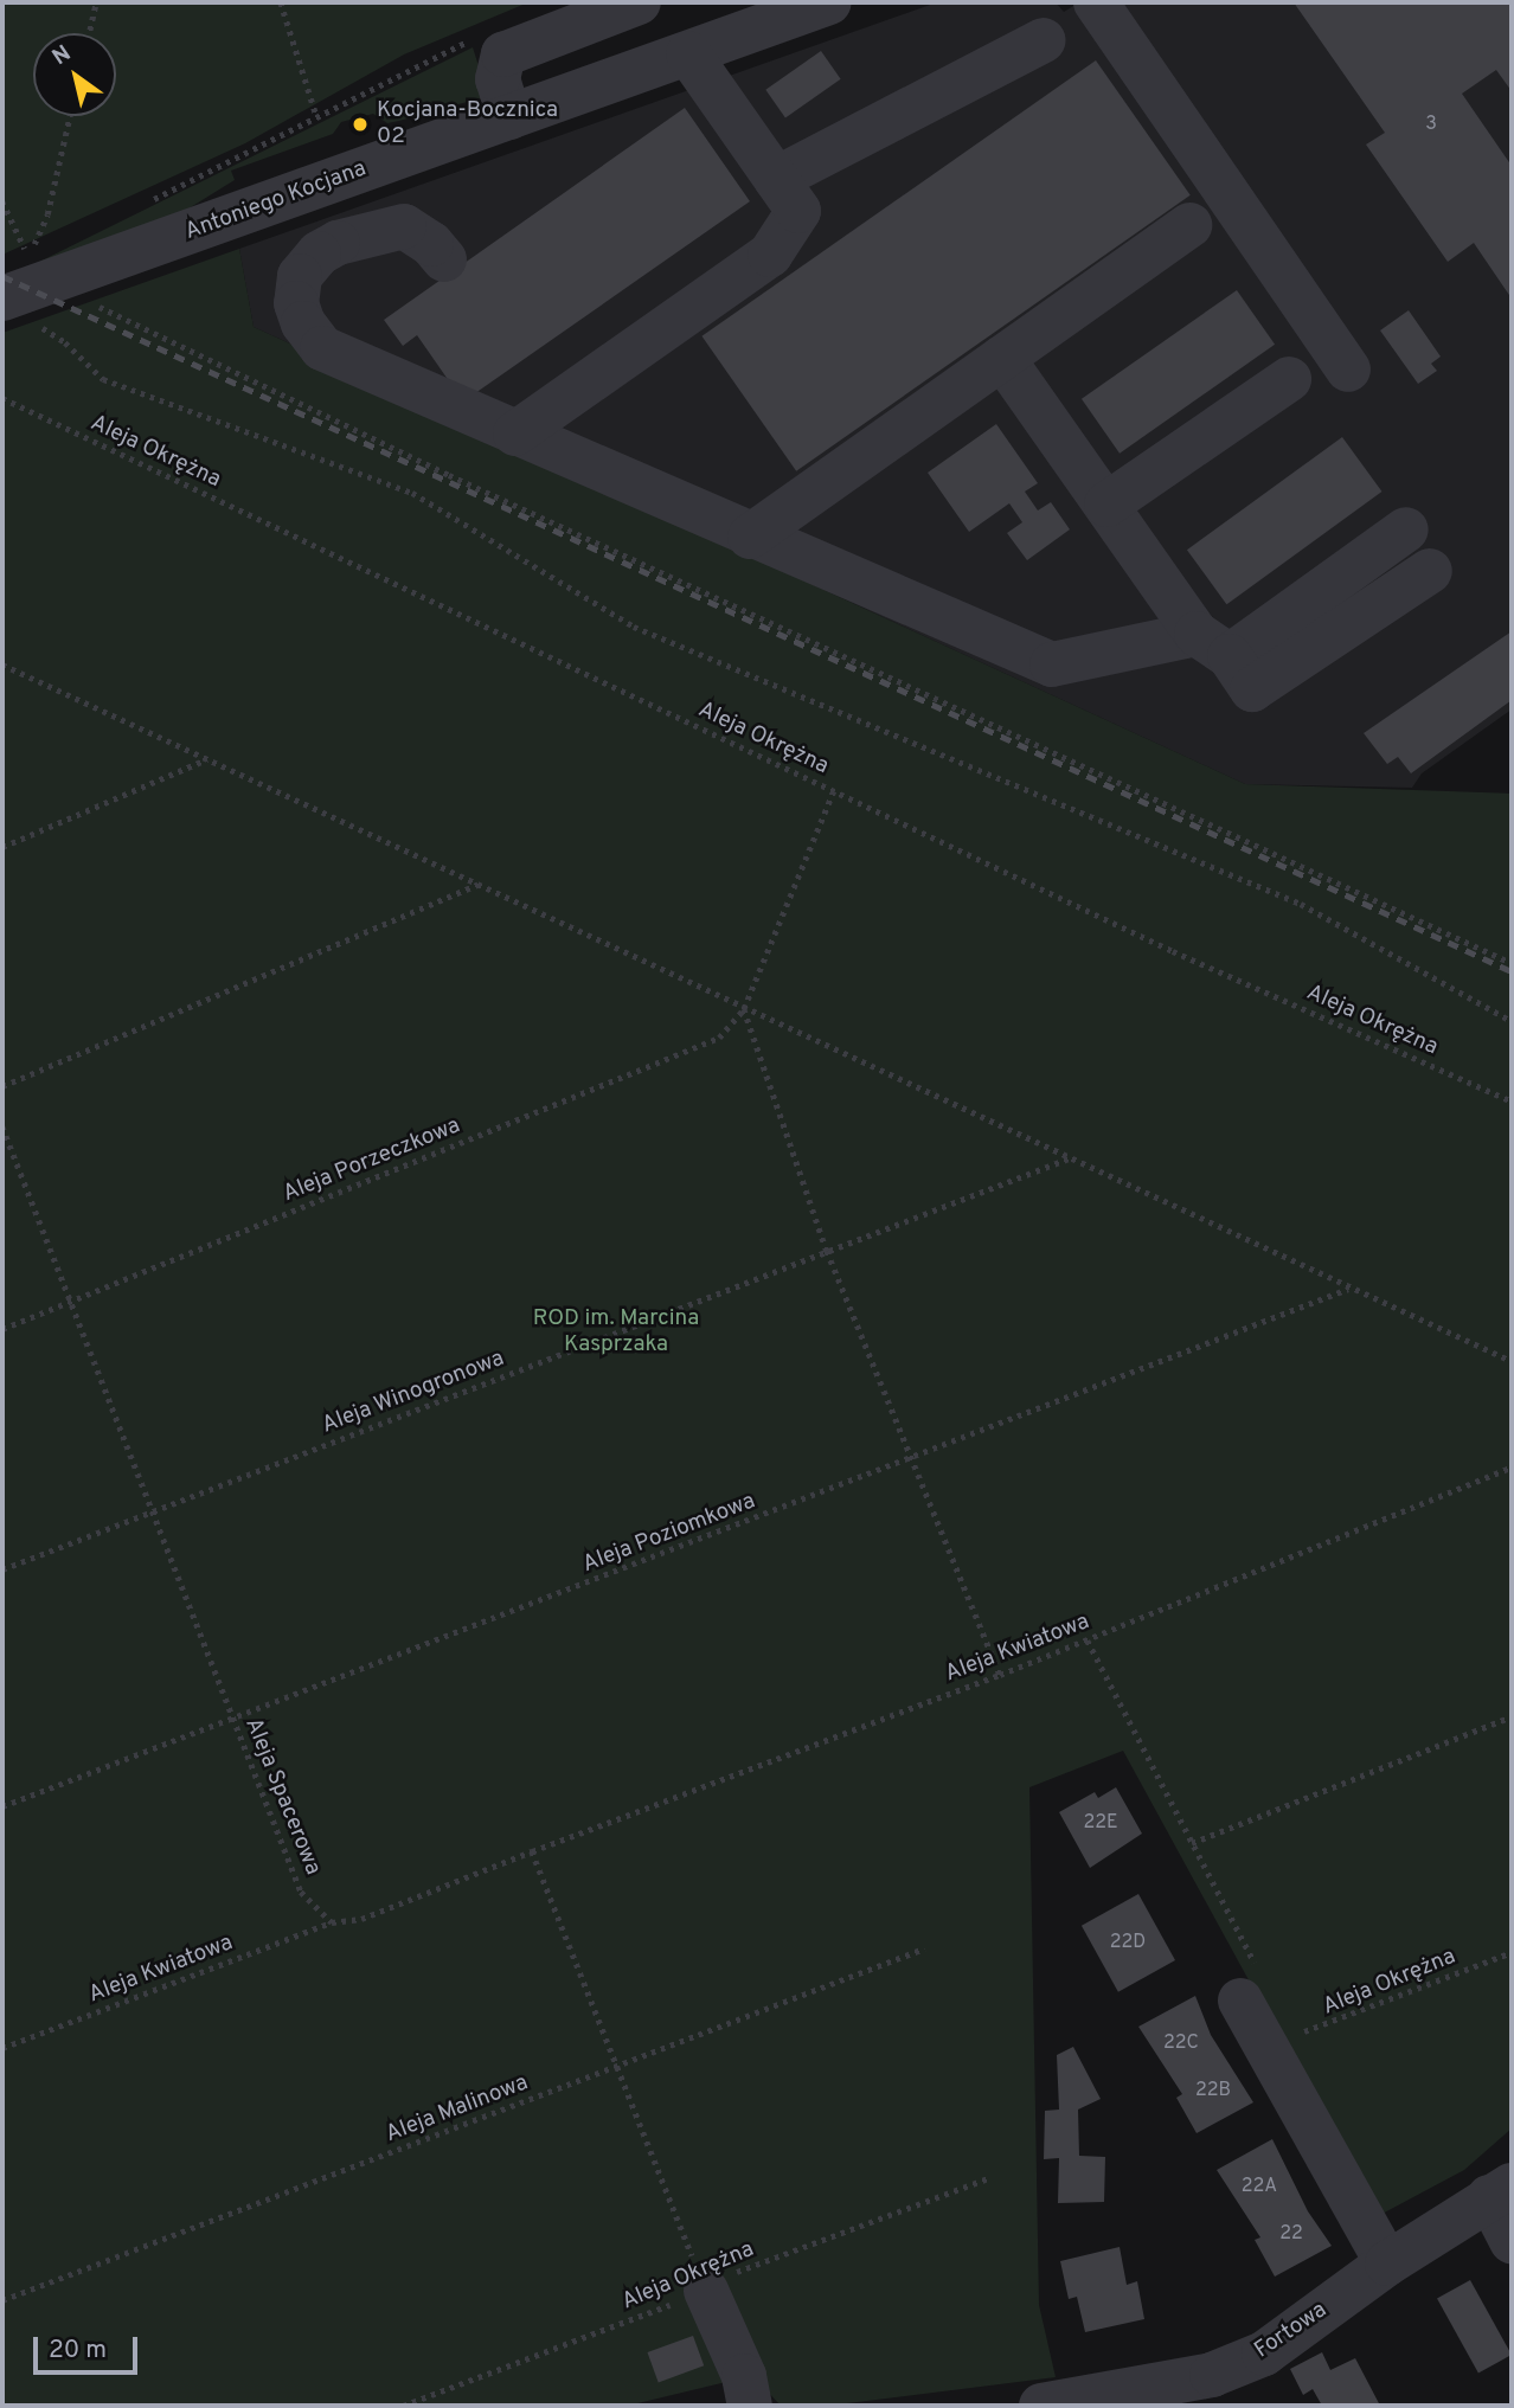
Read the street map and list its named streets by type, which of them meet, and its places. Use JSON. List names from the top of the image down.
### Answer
{
  "streets": {
    "street": ["Antoniego Kocjana", "Fortowa"],
    "path": [
      "Aleja Okrężna",
      "Aleja Porzeczkowa",
      "Aleja Winogronowa",
      "Aleja Poziomkowa",
      "Aleja Kwiatowa",
      "Aleja Spacerowa",
      "Aleja Malinowa"
    ]
  },
  "crossings": [
    ["Aleja Porzeczkowa", "Aleja Spacerowa"],
    ["Aleja Winogronowa", "Aleja Spacerowa"],
    ["Aleja Poziomkowa", "Aleja Spacerowa"],
    ["Aleja Kwiatowa", "Aleja Spacerowa"]
  ],
  "parks": ["ROD im. Marcina Kasprzaka"],
  "places": ["Kocjana-Bocznica 02"],
  "house_numbers": [
    "3",
    "22E",
    "22D",
    "22C",
    "22B",
    "22A",
    "22"
  ],
  "scale_bar": "20 m",
  "north": "top left"
}
